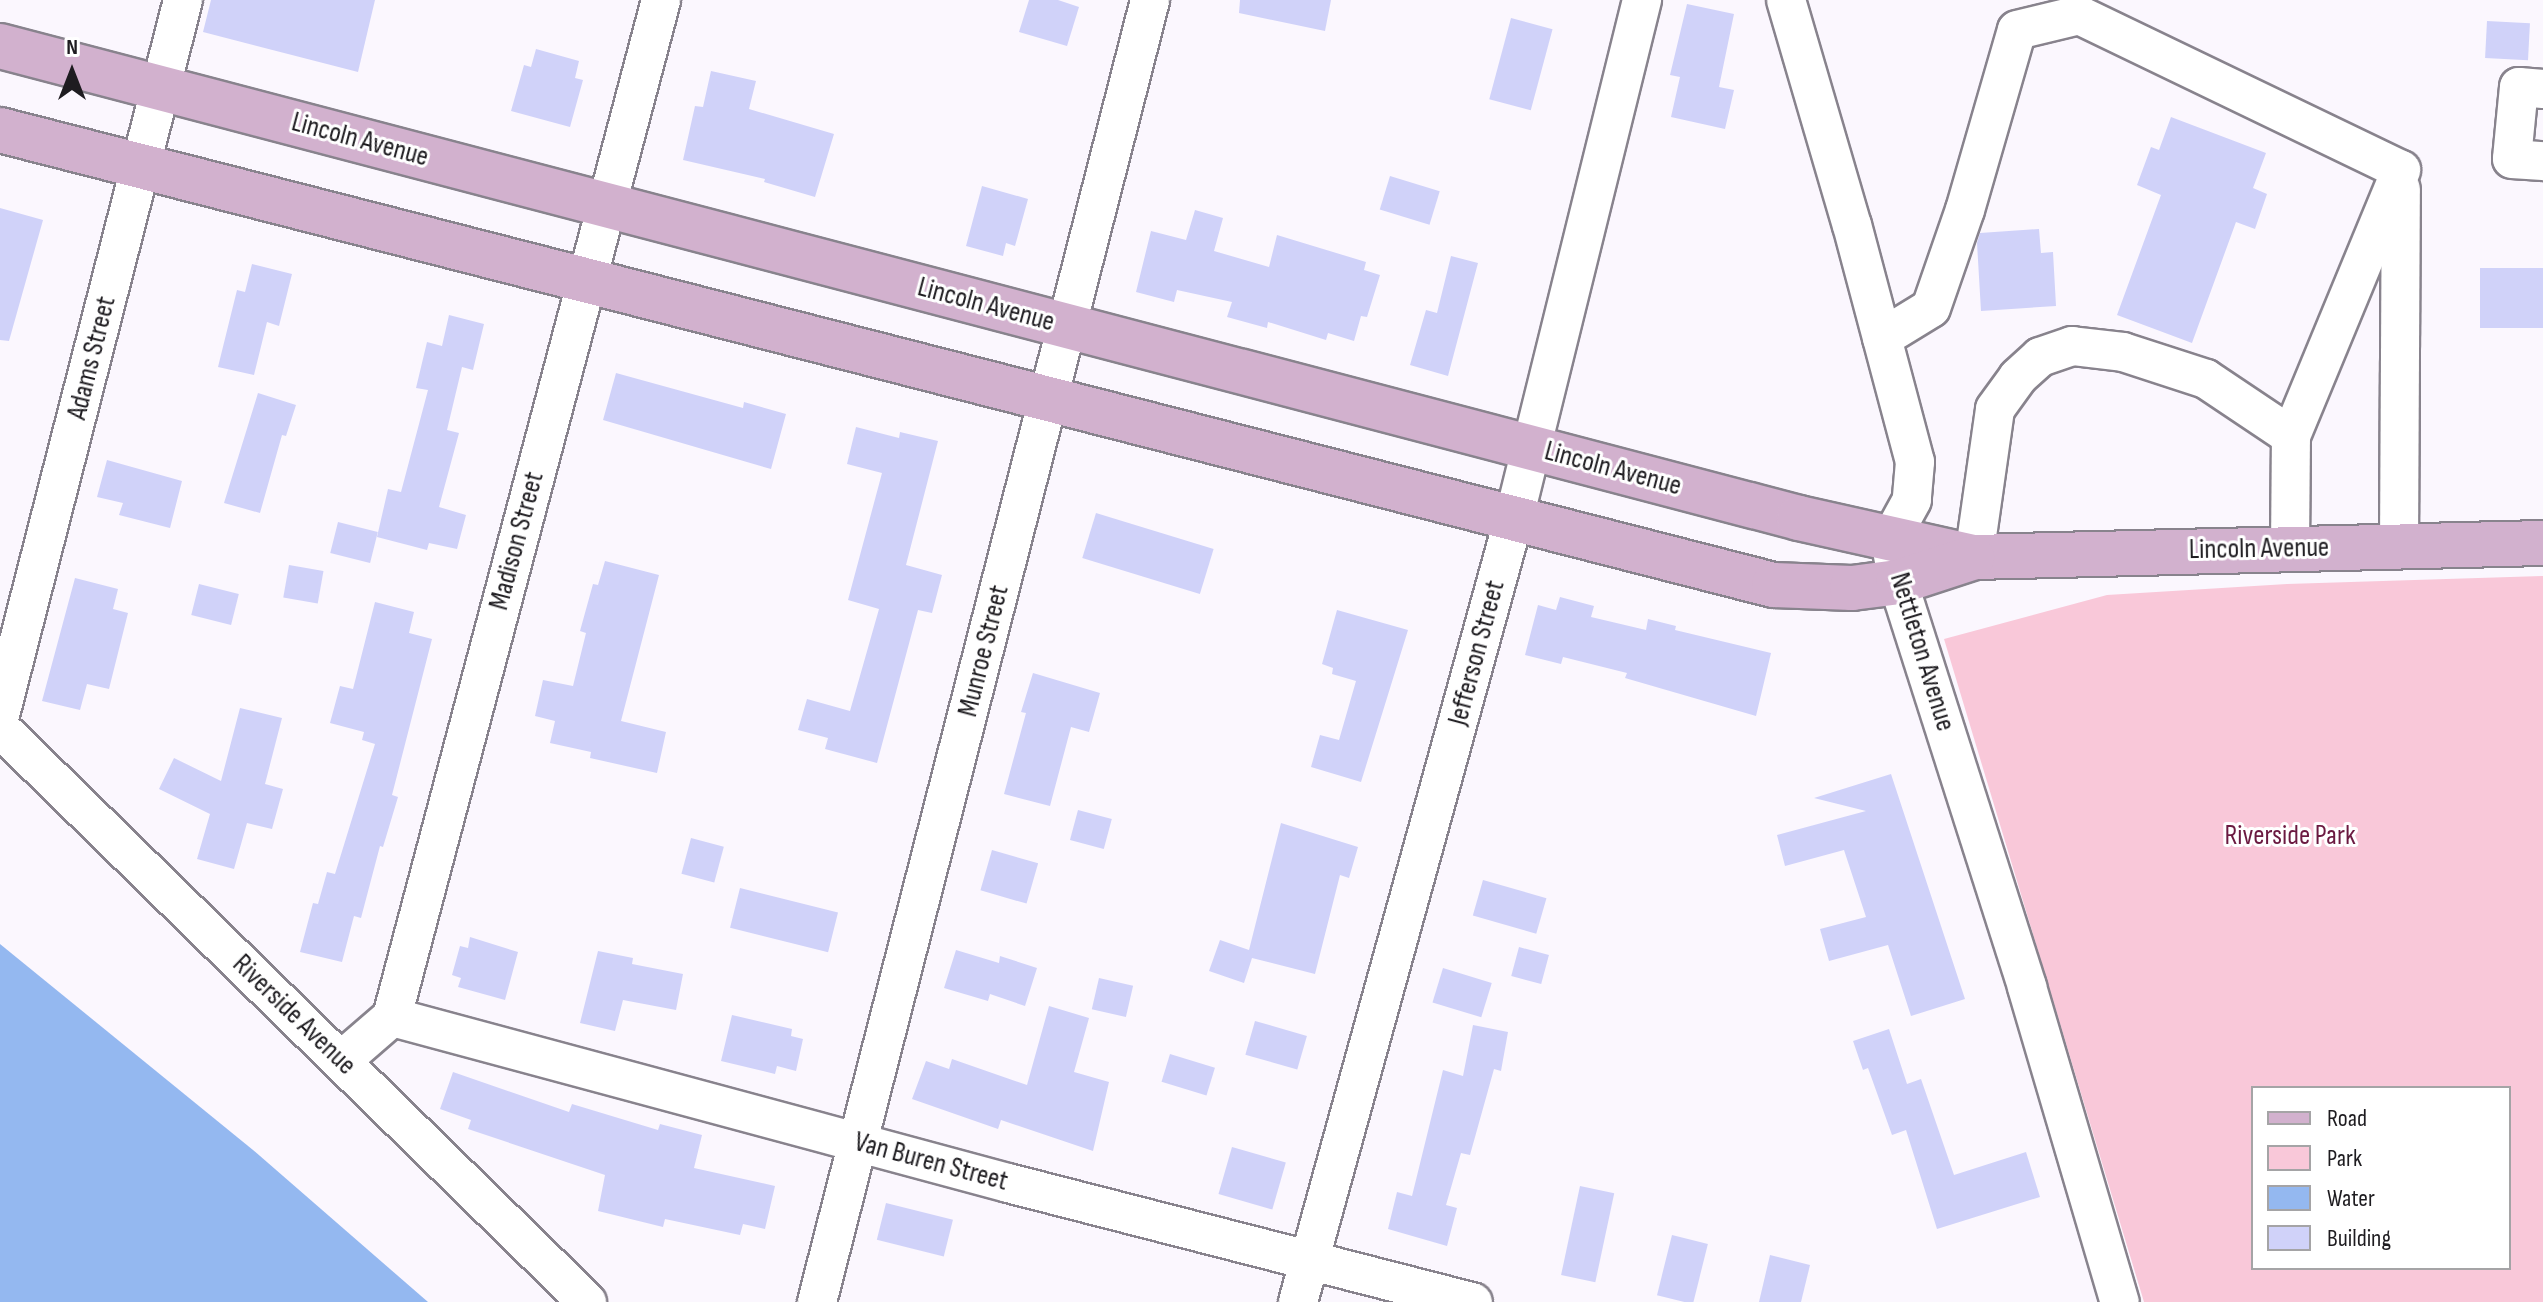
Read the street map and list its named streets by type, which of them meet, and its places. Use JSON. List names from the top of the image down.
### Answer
{
  "streets": {
    "main road": ["Lincoln Avenue"],
    "street": [
      "Adams Street",
      "Madison Street",
      "Munroe Street",
      "Nettleton Avenue",
      "Jefferson Street",
      "Riverside Avenue",
      "Van Buren Street"
    ]
  },
  "crossings": [
    ["Lincoln Avenue", "Adams Street"],
    ["Lincoln Avenue", "Madison Street"],
    ["Lincoln Avenue", "Munroe Street"],
    ["Lincoln Avenue", "Nettleton Avenue"],
    ["Lincoln Avenue", "Jefferson Street"],
    ["Madison Street", "Van Buren Street"],
    ["Munroe Street", "Van Buren Street"],
    ["Jefferson Street", "Van Buren Street"]
  ],
  "parks": ["Riverside Park"],
  "legend": [
    "Road",
    "Park",
    "Water",
    "Building"
  ],
  "north": "top"
}
